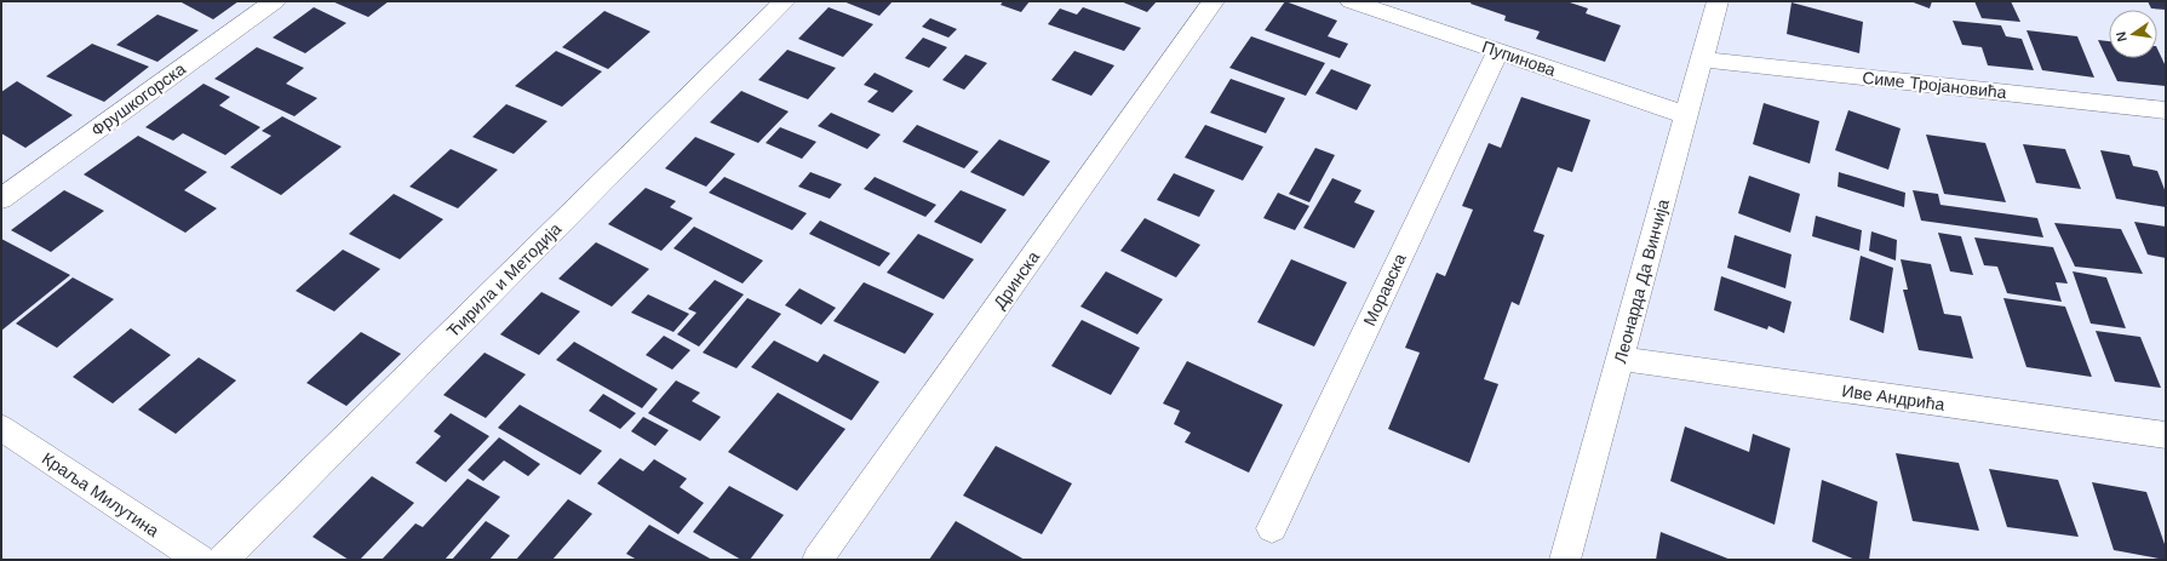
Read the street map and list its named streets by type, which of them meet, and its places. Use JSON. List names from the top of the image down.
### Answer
{
  "streets": {
    "street": [
      "Пупинова",
      "Симе Тројановића",
      "Фрушкогорска",
      "Ћирила и Методија",
      "Дринска",
      "Леонарда Да Винчија",
      "Моравска",
      "Иве Андрића",
      "Краља Милутина"
    ]
  },
  "crossings": [
    ["Пупинова", "Леонарда Да Винчија"],
    ["Пупинова", "Моравска"],
    ["Симе Тројановића", "Леонарда Да Винчија"],
    ["Леонарда Да Винчија", "Иве Андрића"]
  ],
  "north": "left"
}
